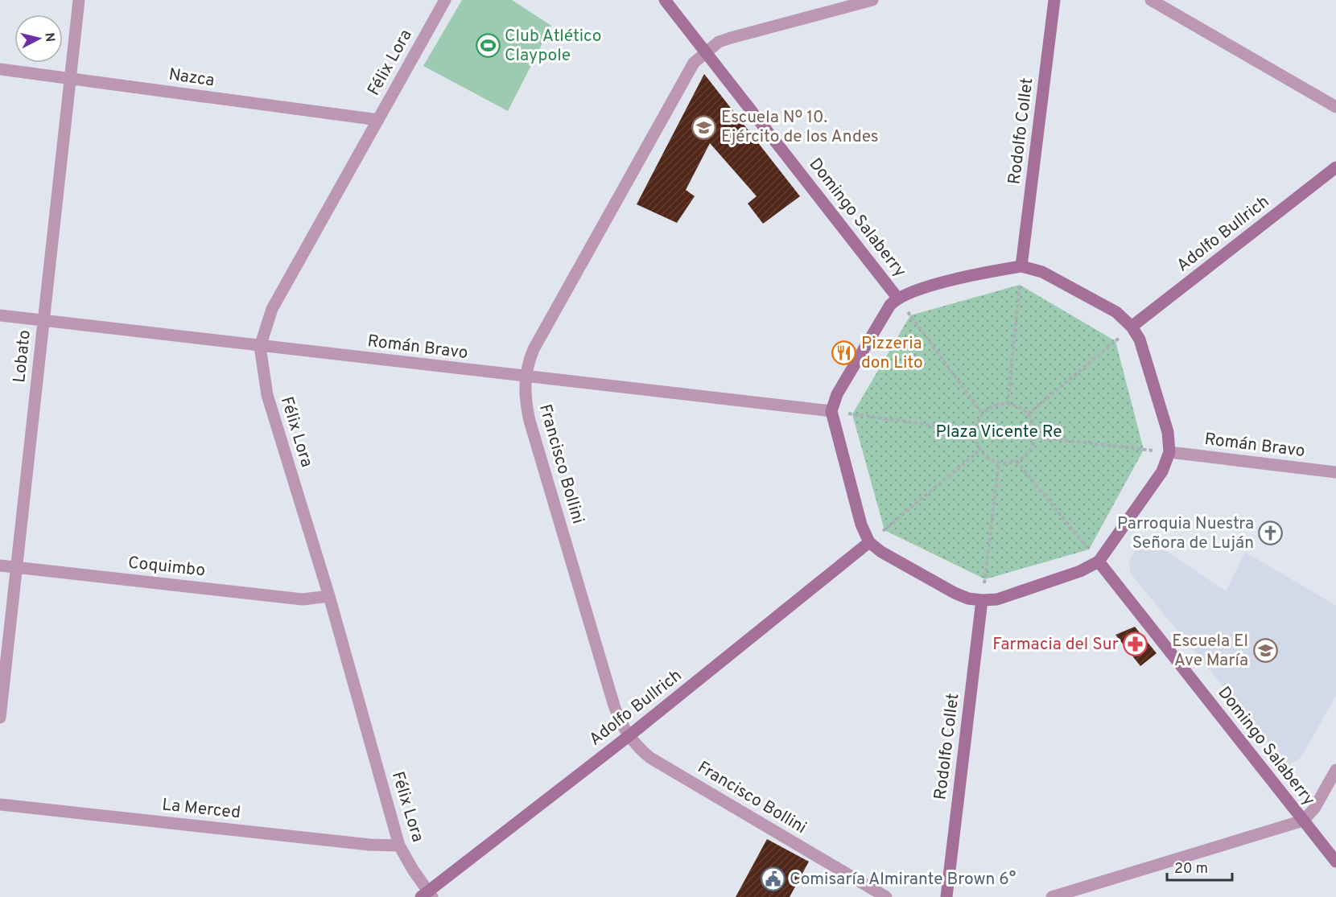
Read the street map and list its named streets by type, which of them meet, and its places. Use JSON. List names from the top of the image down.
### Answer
{
  "streets": {
    "street": [
      "Félix Lora",
      "Nazca",
      "Rodolfo Collet",
      "Domingo Salaberry",
      "Adolfo Bullrich",
      "Román Bravo",
      "Lobato",
      "Francisco Bollini",
      "Coquimbo",
      "La Merced"
    ]
  },
  "crossings": [
    ["Félix Lora", "Nazca"],
    ["Félix Lora", "Adolfo Bullrich"],
    ["Félix Lora", "Román Bravo"],
    ["Félix Lora", "Coquimbo"],
    ["Félix Lora", "La Merced"],
    ["Nazca", "Lobato"],
    ["Domingo Salaberry", "Francisco Bollini"],
    ["Adolfo Bullrich", "Francisco Bollini"],
    ["Román Bravo", "Lobato"],
    ["Román Bravo", "Francisco Bollini"],
    ["Lobato", "Coquimbo"]
  ],
  "parks": ["Plaza Vicente Re"],
  "places": {
    "sports": ["Club Atlético Claypole"],
    "school or university": ["Escuela Nº 10. Ejército de los Andes", "Escuela El Ave María"],
    "restaurant": ["Pizzeria don Lito"],
    "church": ["Parroquia Nuestra Señora de Luján"],
    "pharmacy": ["Farmacia del Sur"],
    "public building": ["Comisaría Almirante Brown 6°"]
  },
  "scale_bar": "20 m",
  "north": "right"
}
